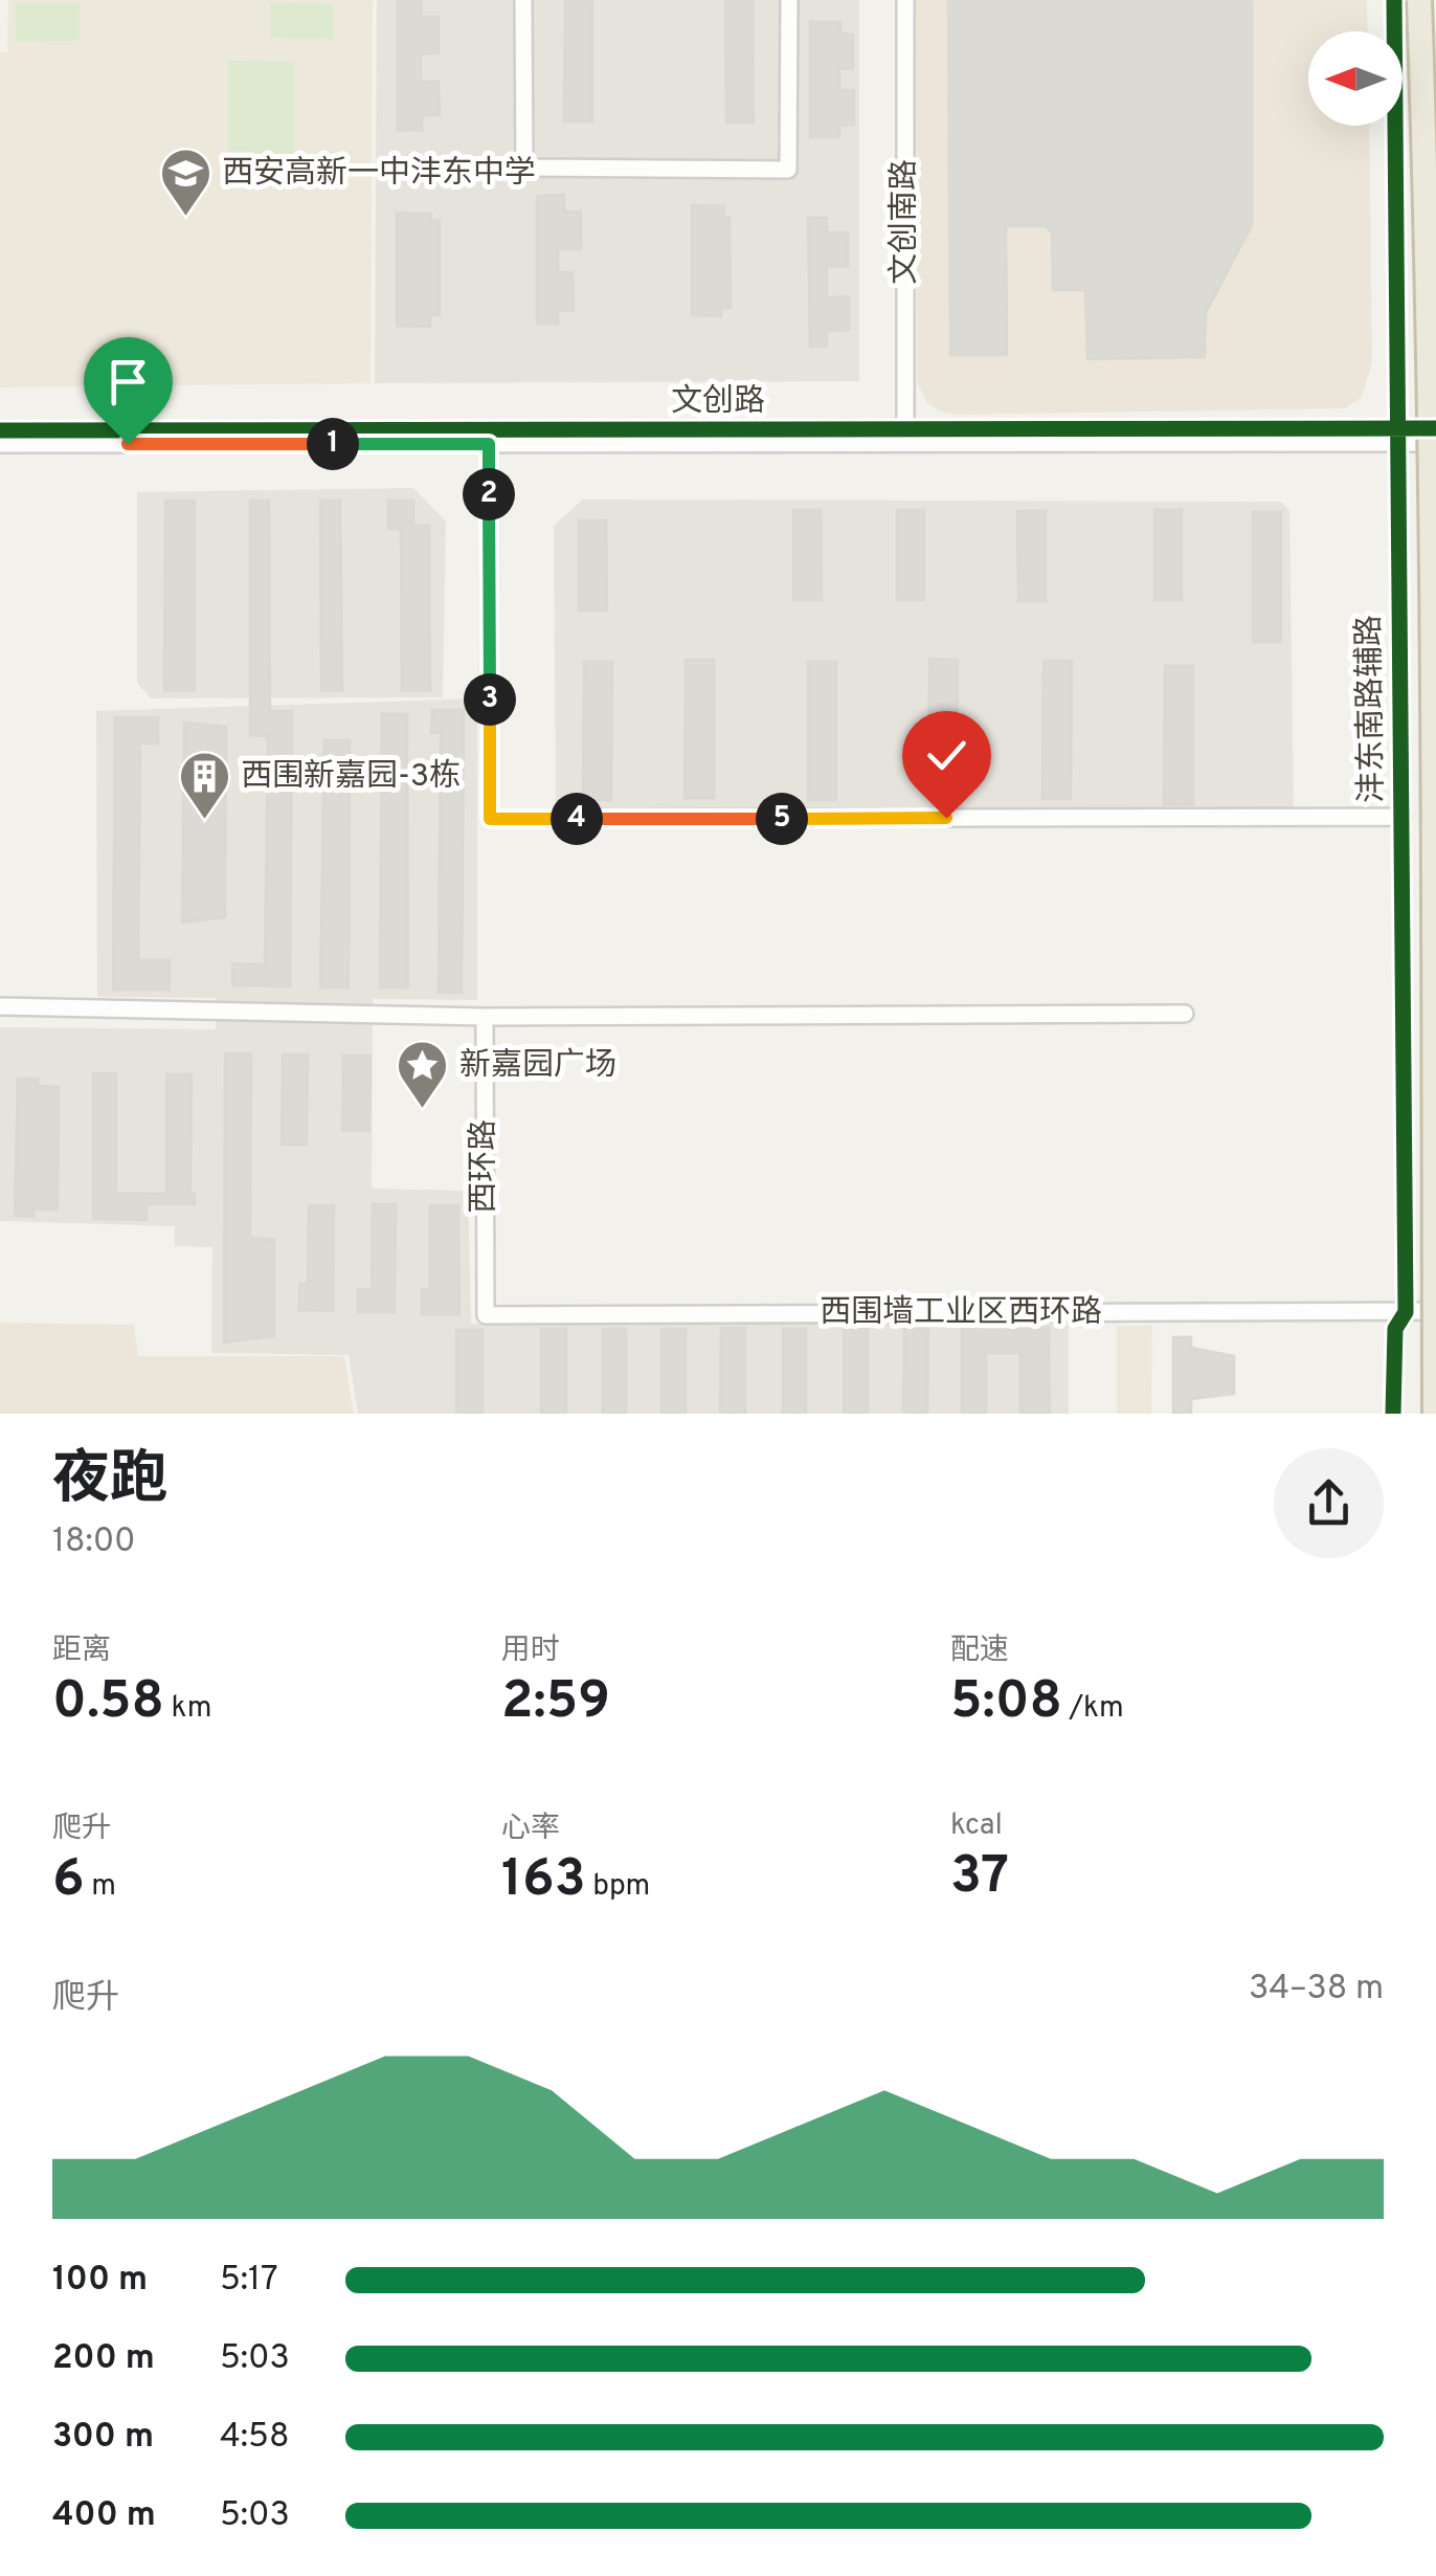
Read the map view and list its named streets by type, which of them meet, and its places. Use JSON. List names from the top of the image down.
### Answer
{
  "streets": {
    "street": [
      "文创南路",
      "文创路",
      "沣东南路辅路",
      "西环路",
      "西围墙工业区西环路"
    ]
  },
  "crossings": [
    ["文创南路", "文创路"],
    ["文创路", "沣东南路辅路"],
    ["沣东南路辅路", "西围墙工业区西环路"],
    ["西环路", "西围墙工业区西环路"]
  ],
  "places": {
    "school or university": ["西安高新一中沣东中学"],
    "building": ["西围新嘉园-3栋"],
    "place": ["新嘉园广场"]
  },
  "north": "left",
  "page": {
    "pins": [
      "1",
      "2",
      "3",
      "4",
      "5"
    ],
    "heading": ["夜跑", "18:00"],
    "stats": [
      ["距离", "0.58 km"],
      ["用时", "2:59"],
      ["配速", "5:08 /km"],
      ["爬升", "6 m"],
      ["心率", "163 bpm"],
      ["kcal", "37"]
    ],
    "chart": ["爬升", "34–38 m"],
    "list": [
      {
        "name": "100 m",
        "note": "5:17"
      },
      {
        "name": "200 m",
        "note": "5:03"
      },
      {
        "name": "300 m",
        "note": "4:58"
      },
      {
        "name": "400 m",
        "note": "5:03"
      }
    ]
  }
}
